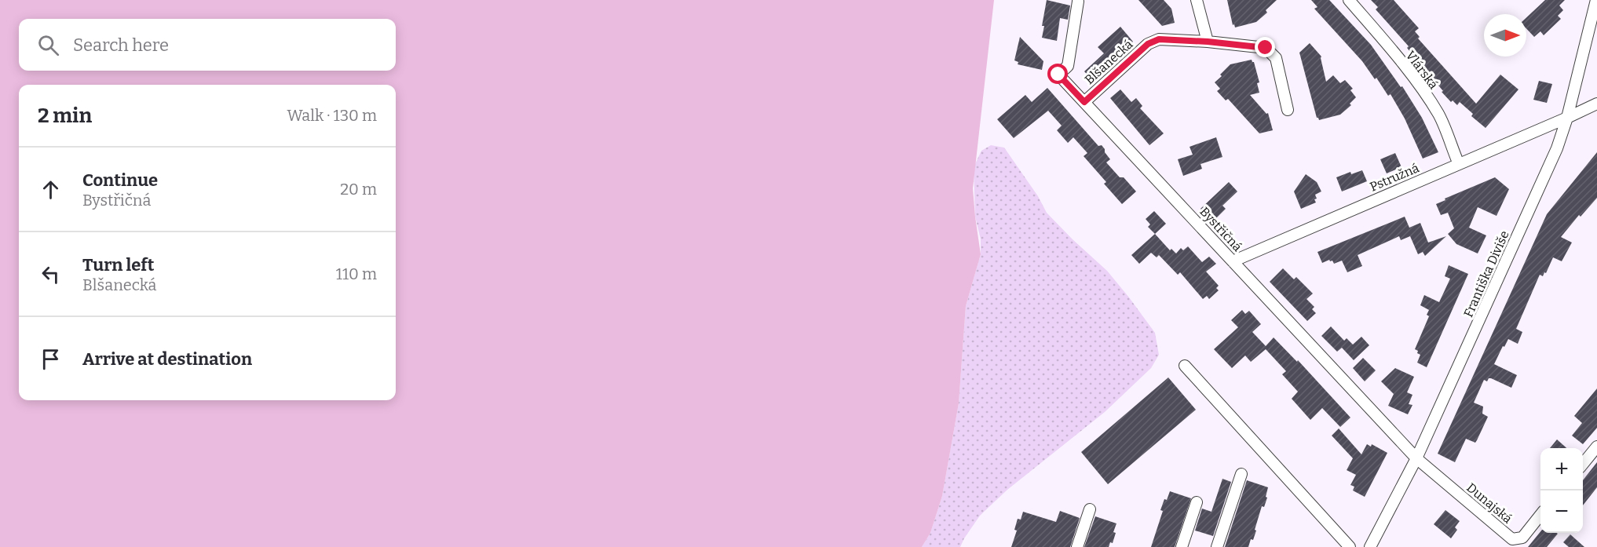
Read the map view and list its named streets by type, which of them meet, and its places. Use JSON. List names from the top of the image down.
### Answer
{
  "streets": {
    "street": [
      "Blšanecká",
      "Vlárská",
      "Pstružná",
      "Bystřičná",
      "Františka Diviše",
      "Dunajská"
    ]
  },
  "crossings": [
    ["Blšanecká", "Bystřičná"],
    ["Vlárská", "Pstružná"],
    ["Pstružná", "Bystřičná"],
    ["Pstružná", "Františka Diviše"],
    ["Bystřičná", "Františka Diviše"],
    ["Bystřičná", "Dunajská"],
    ["Františka Diviše", "Dunajská"]
  ],
  "north": "right",
  "page": {
    "search": "Search here",
    "heading": ["2 min", "Walk · 130 m"],
    "list": [
      ["Continue", "Bystřičná", "20 m"],
      ["Turn left", "Blšanecká", "110 m"],
      "Arrive at destination"
    ],
    "map_buttons": ["+", "−"]
  }
}
